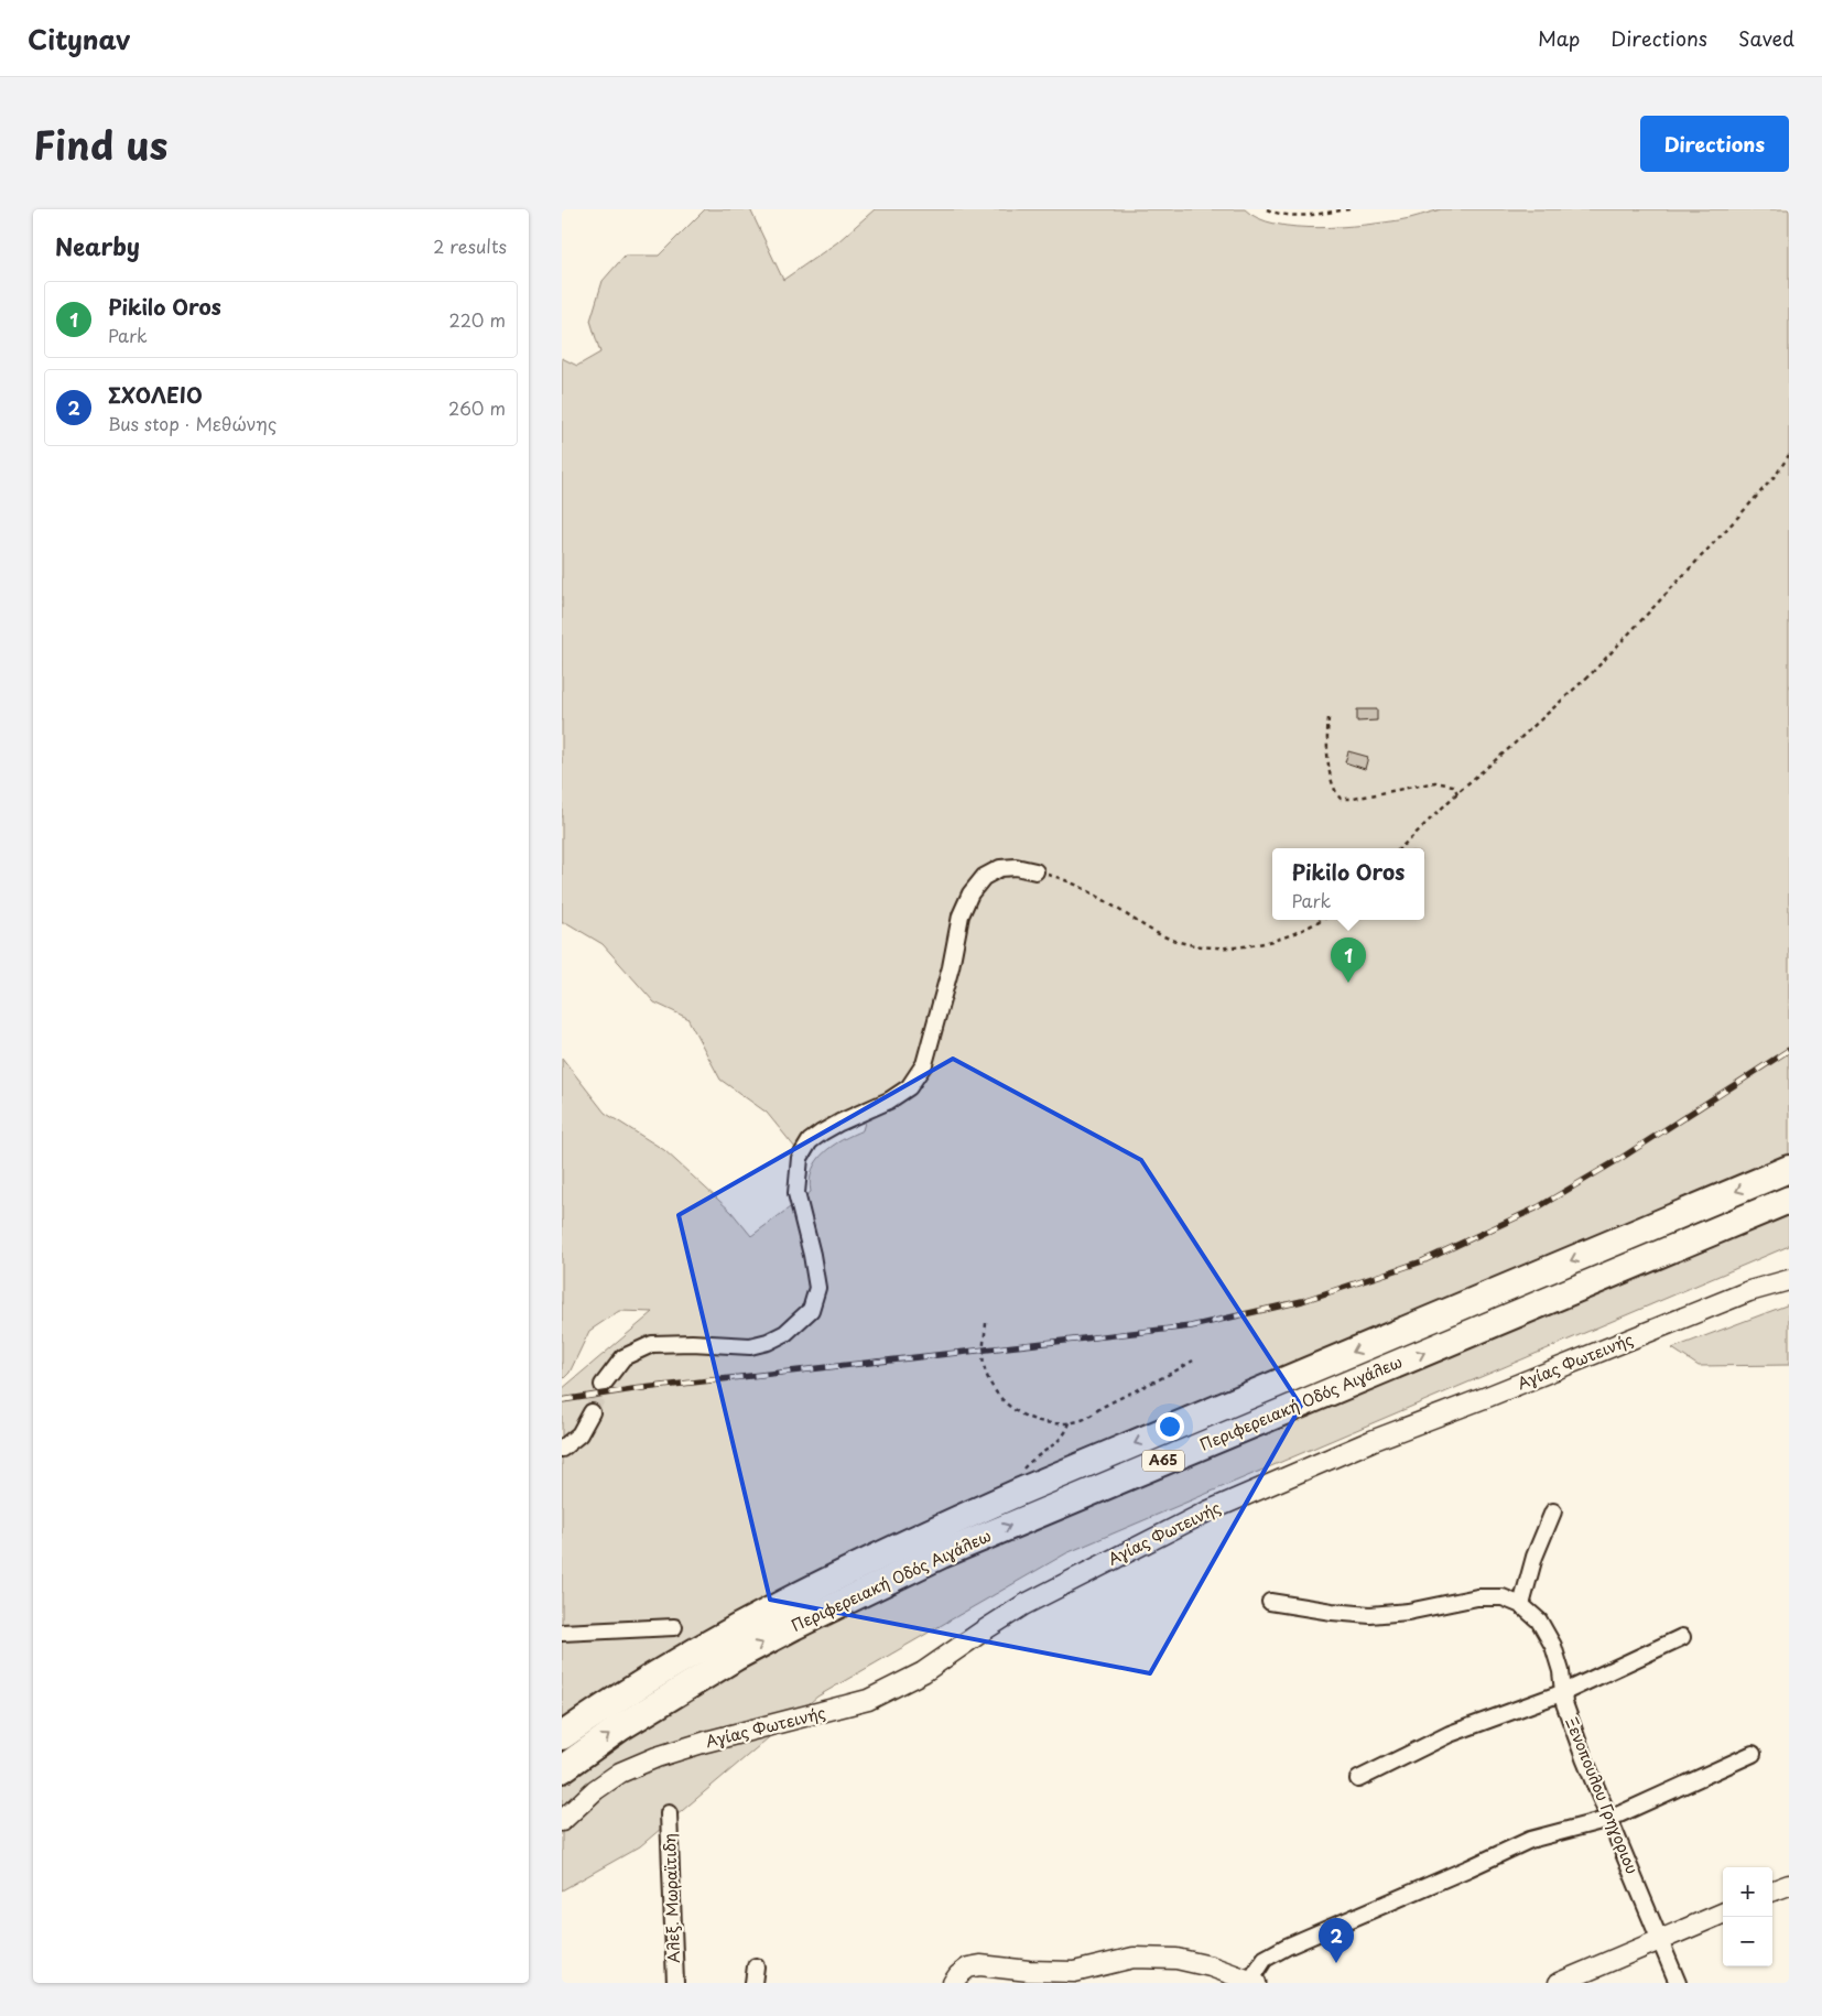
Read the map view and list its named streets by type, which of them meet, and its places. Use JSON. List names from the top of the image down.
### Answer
{
  "streets": {
    "highway": ["Περιφερειακή Οδός Αιγάλεω", "Α65"],
    "street": ["Αγίας Φωτεινής", "Ξενοπουλου Γρηγοριου", "Αλεξ. Μωραϊτιδη"]
  },
  "page": {
    "header": "Citynav",
    "nav": ["Map", "Directions", "Saved"],
    "title": "Find us",
    "buttons": "Directions",
    "heading": ["Nearby", "2 results"],
    "list": [
      {
        "mark": "1",
        "name": "Pikilo Oros",
        "note": "Park",
        "value": "220 m"
      },
      {
        "mark": "2",
        "name": "ΣΧΟΛΕΙΟ",
        "note": "Bus stop · Μεθώνης",
        "value": "260 m"
      }
    ],
    "popup": ["Pikilo Oros", "Park"],
    "pins": ["1", "2"],
    "map_buttons": ["+", "−"]
  }
}
